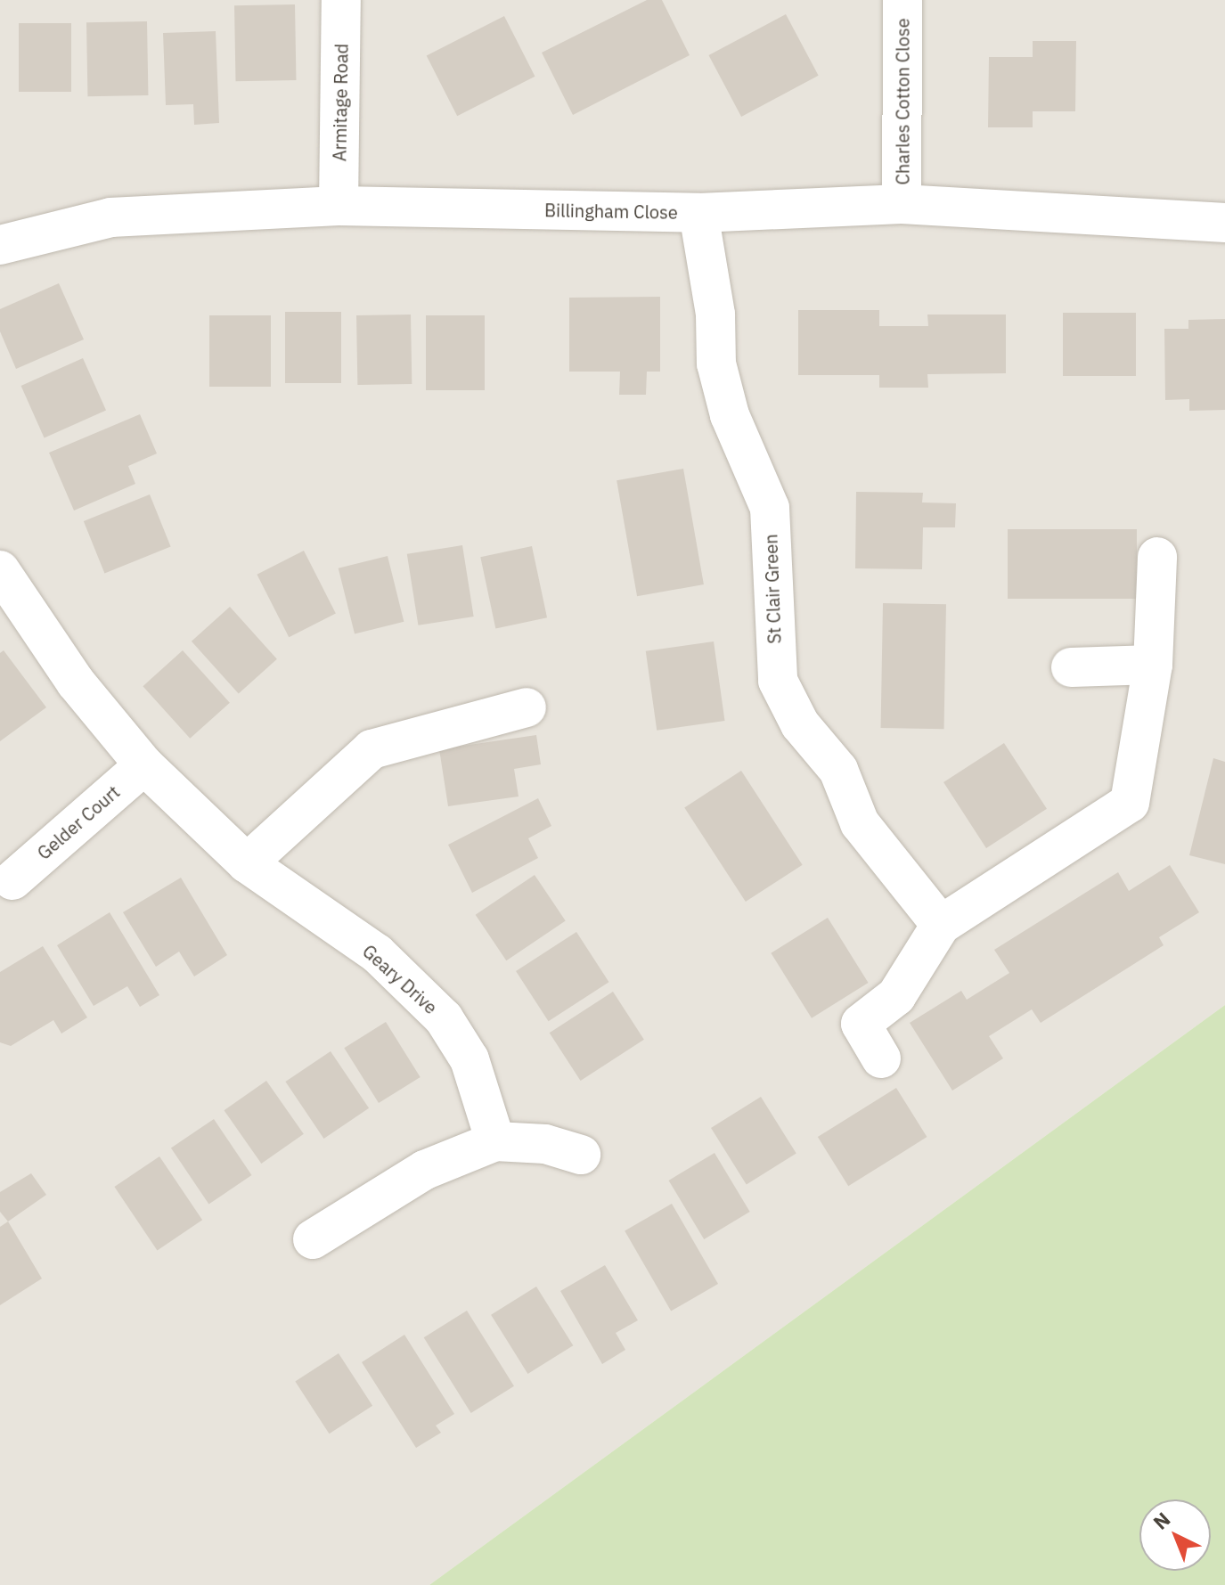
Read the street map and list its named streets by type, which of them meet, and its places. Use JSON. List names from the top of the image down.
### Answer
{
  "streets": {
    "street": [
      "Charles Cotton Close",
      "Armitage Road",
      "Billingham Close",
      "St Clair Green",
      "Gelder Court",
      "Geary Drive"
    ]
  },
  "crossings": [
    ["Charles Cotton Close", "Billingham Close"],
    ["Armitage Road", "Billingham Close"],
    ["Billingham Close", "St Clair Green"],
    ["Gelder Court", "Geary Drive"]
  ],
  "north": "top left"
}
